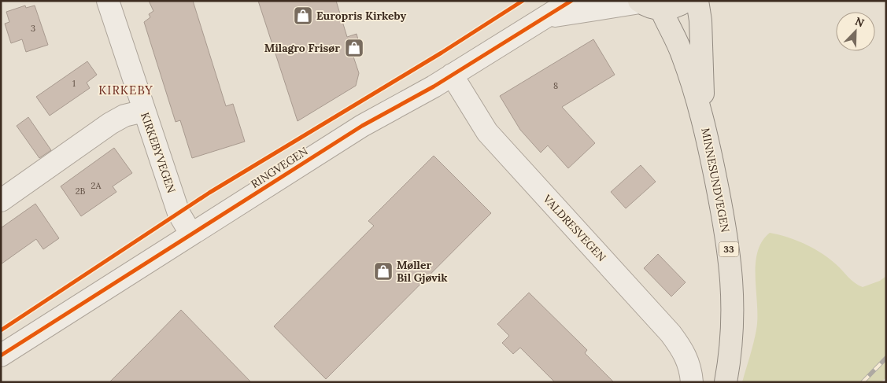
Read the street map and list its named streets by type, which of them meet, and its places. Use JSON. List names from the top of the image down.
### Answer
{
  "streets": {
    "main road": ["MINNESUNDVEGEN", "33"],
    "street": ["KIRKEBYVEGEN", "RINGVEGEN", "VALDRESVEGEN"]
  },
  "crossings": [
    ["KIRKEBYVEGEN", "RINGVEGEN"],
    ["RINGVEGEN", "VALDRESVEGEN"]
  ],
  "districts": ["KIRKEBY"],
  "places": {
    "shop": ["Europris Kirkeby", "Milagro Frisør", "Møller Bil Gjøvik"]
  },
  "house_numbers": [
    "3",
    "1",
    "8",
    "2A",
    "2B"
  ],
  "north": "top right"
}
